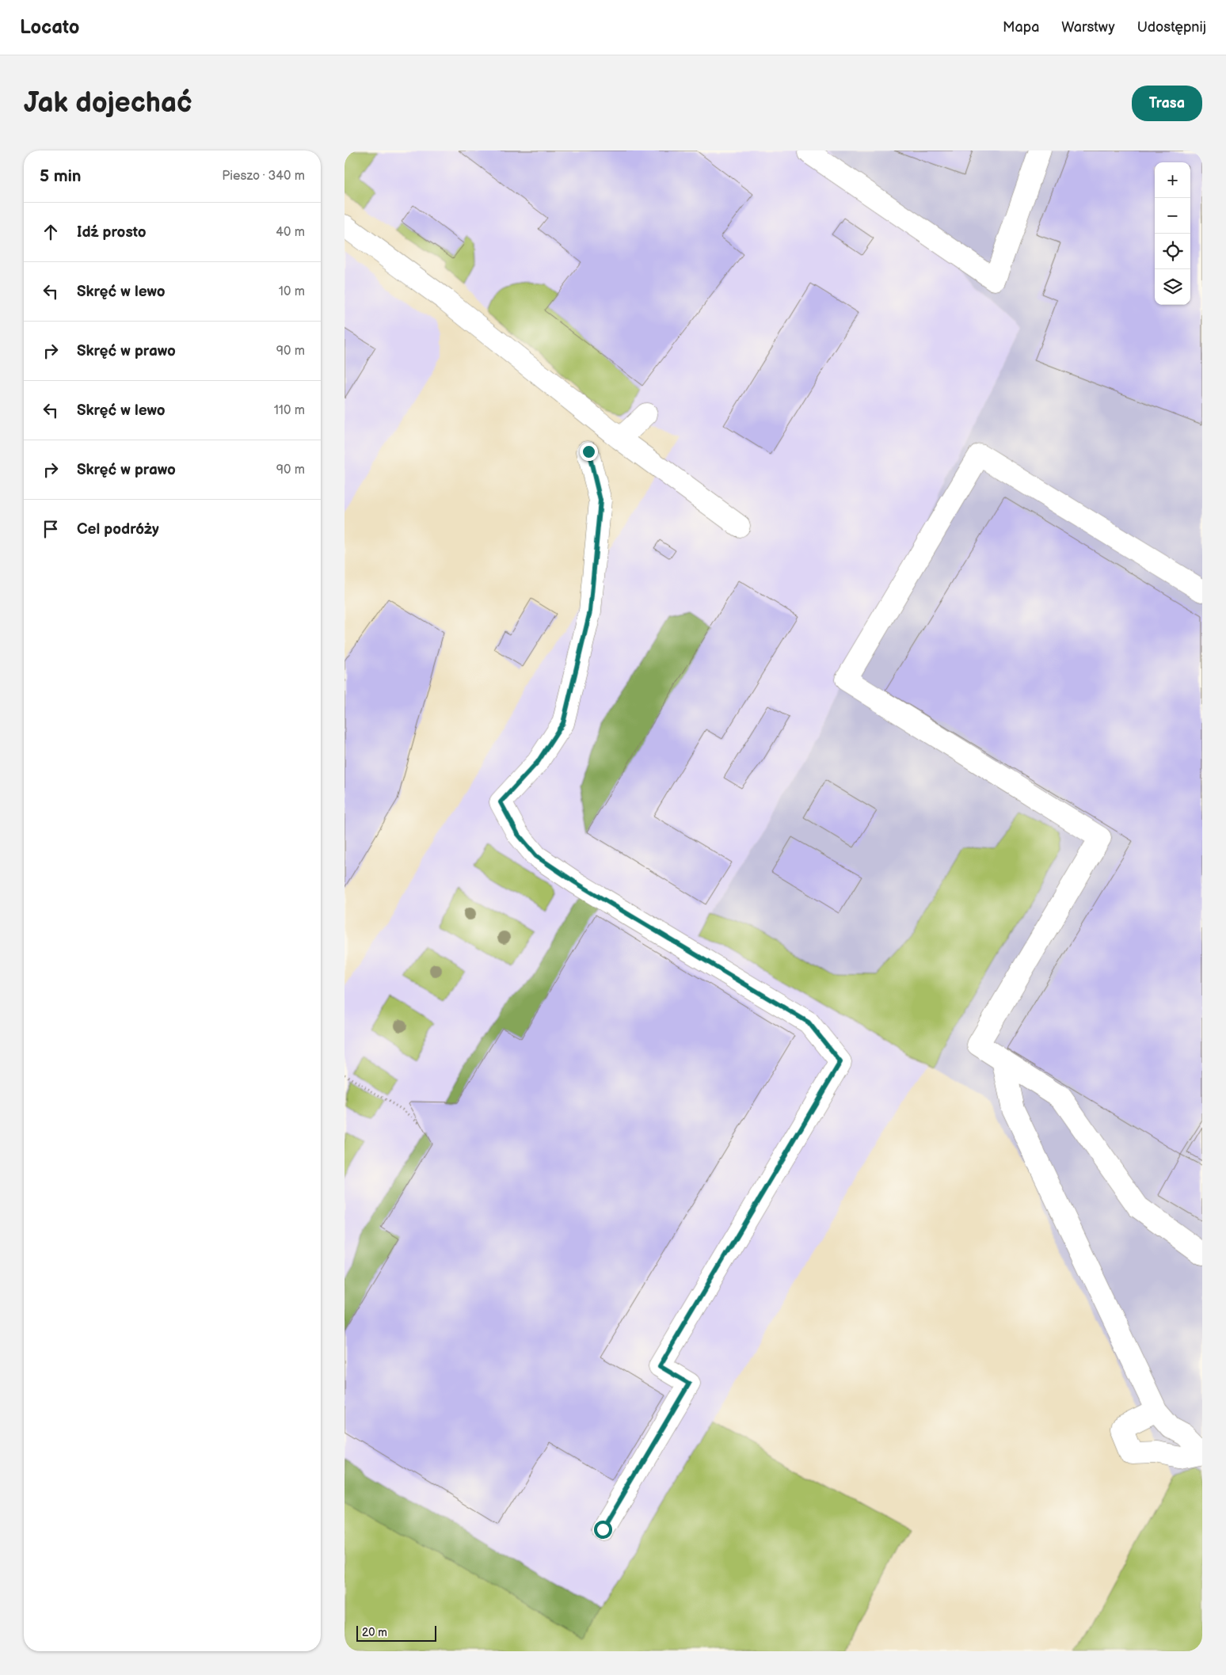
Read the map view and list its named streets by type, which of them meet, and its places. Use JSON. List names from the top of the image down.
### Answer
{
  "scale_bar": "20 m",
  "page": {
    "header": "Locato",
    "nav": ["Mapa", "Warstwy", "Udostępnij"],
    "buttons": "Trasa",
    "title": "Jak dojechać",
    "heading": ["5 min", "Pieszo · 340 m"],
    "map_buttons": ["+", "−"],
    "list": [
      ["Idź prosto", "40 m"],
      ["Skręć w lewo", "10 m"],
      ["Skręć w prawo", "90 m"],
      ["Skręć w lewo", "110 m"],
      ["Skręć w prawo", "90 m"],
      "Cel podróży"
    ],
    "scale": "20 m"
  }
}
